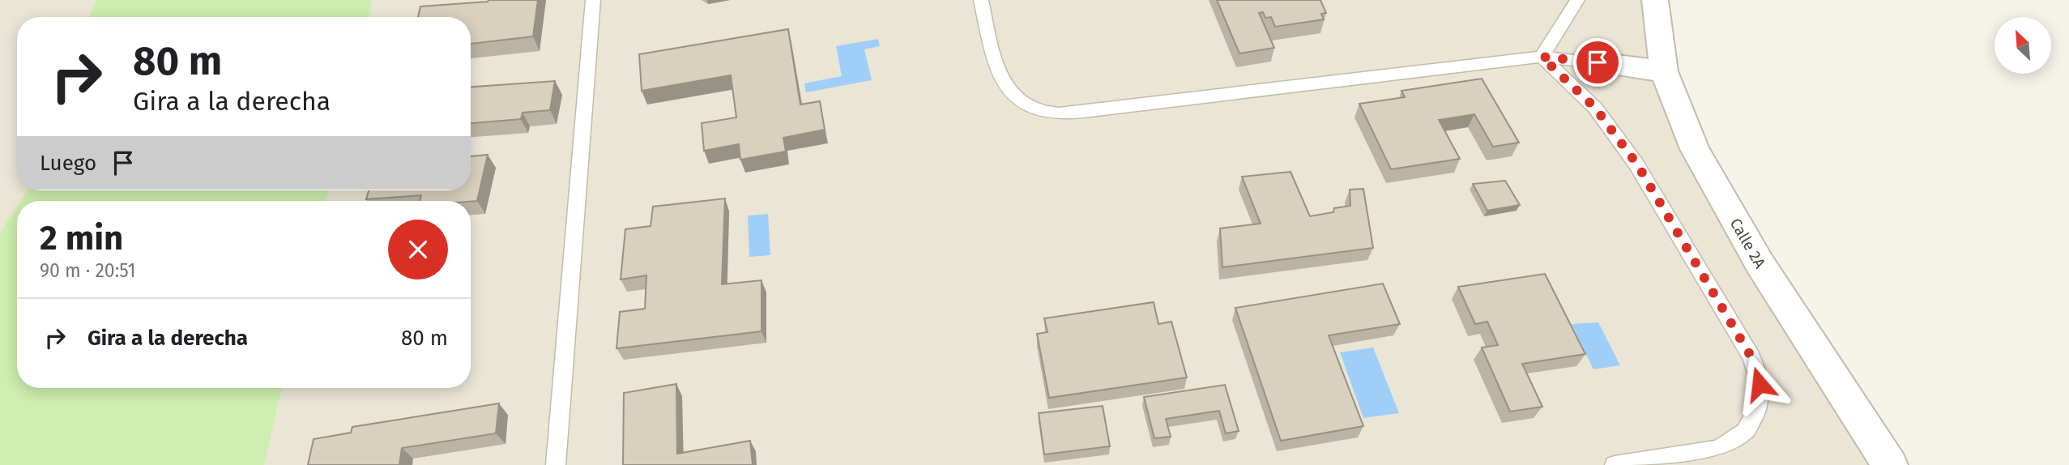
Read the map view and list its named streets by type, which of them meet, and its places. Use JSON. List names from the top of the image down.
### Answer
{
  "streets": {
    "street": ["Calle 2A"]
  },
  "north": "top left",
  "page": {
    "turn": ["80 m", "Gira a la derecha"],
    "then": "Luego",
    "heading": ["2 min", "90 m · 20:51"],
    "list": [
      {
        "name": "Gira a la derecha",
        "value": "80 m"
      }
    ]
  }
}
